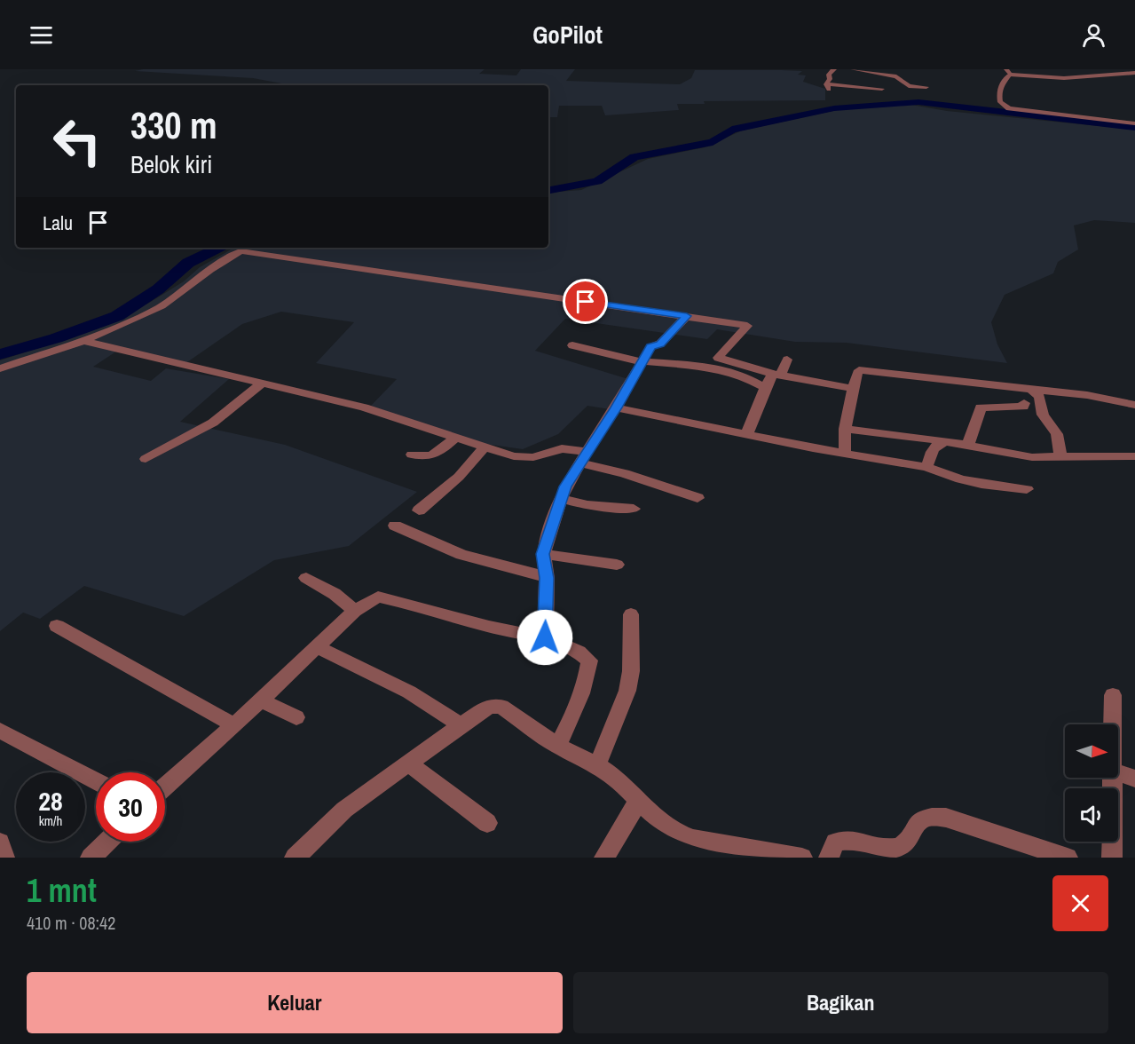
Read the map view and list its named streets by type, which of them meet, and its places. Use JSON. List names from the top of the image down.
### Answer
{
  "north": "right",
  "page": {
    "header": "GoPilot",
    "turn": ["330 m", "Belok kiri"],
    "then": "Lalu",
    "speed": "28 km/h",
    "limit": "30",
    "heading": ["1 mnt", "410 m · 08:42"],
    "buttons": ["Keluar", "Bagikan"]
  }
}
